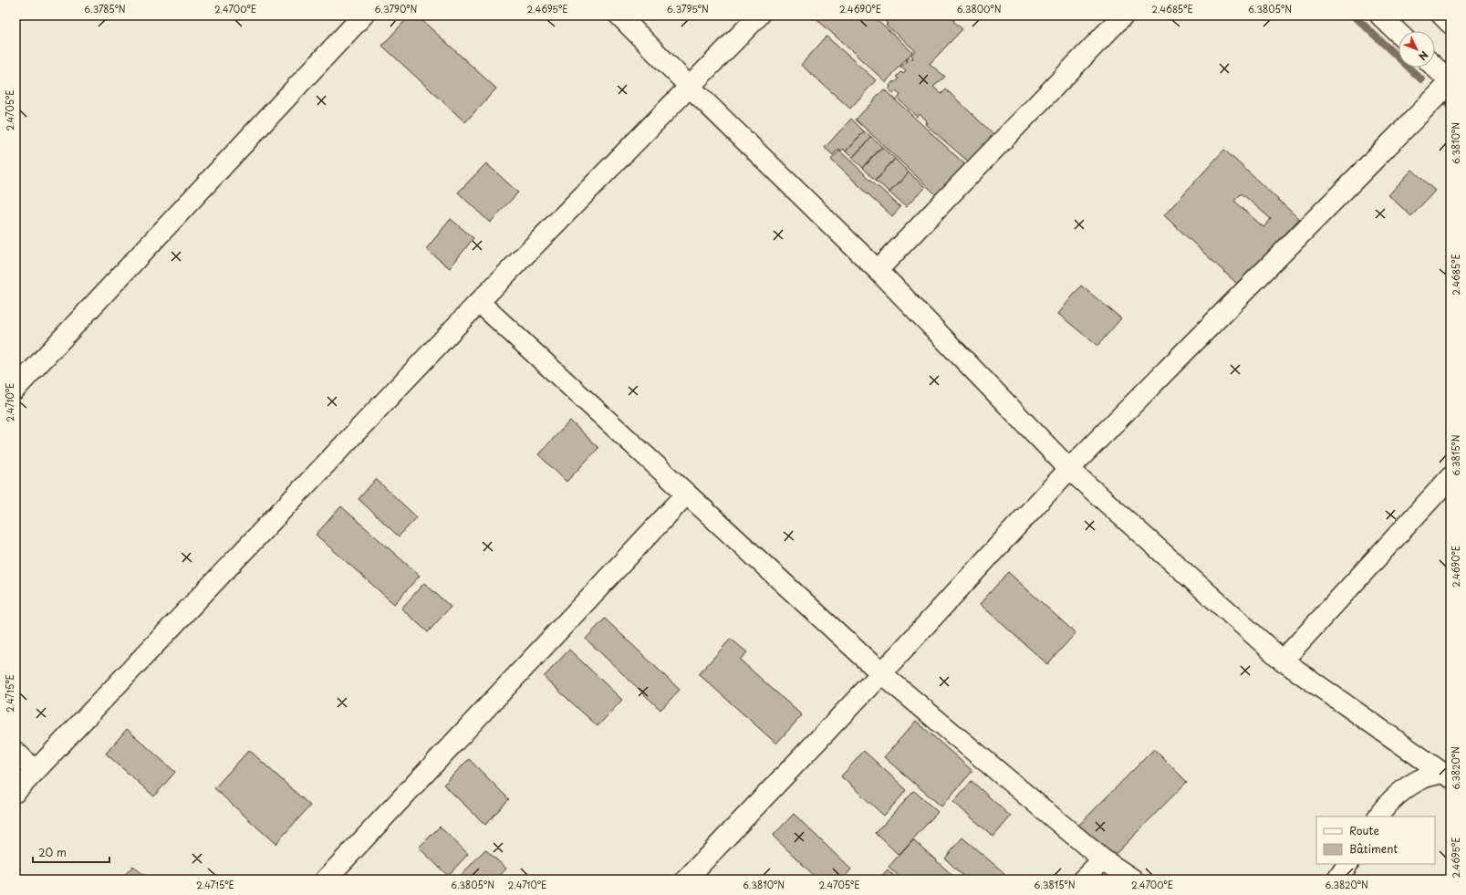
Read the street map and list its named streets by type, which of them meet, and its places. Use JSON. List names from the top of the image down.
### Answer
{
  "legend": ["Route", "Bâtiment"],
  "scale_bar": "20 m",
  "north": "bottom right",
  "coordinates": [
    "6.3785°N",
    "2.4700°E",
    "6.3790°N",
    "2.4695°E",
    "6.3795°N",
    "2.4690°E",
    "6.3800°N",
    "2.4685°E",
    "6.3805°N",
    "2.4705°E",
    "6.3810°N",
    "2.4710°E",
    "6.3815°N",
    "2.4715°E",
    "6.3820°N"
  ]
}
